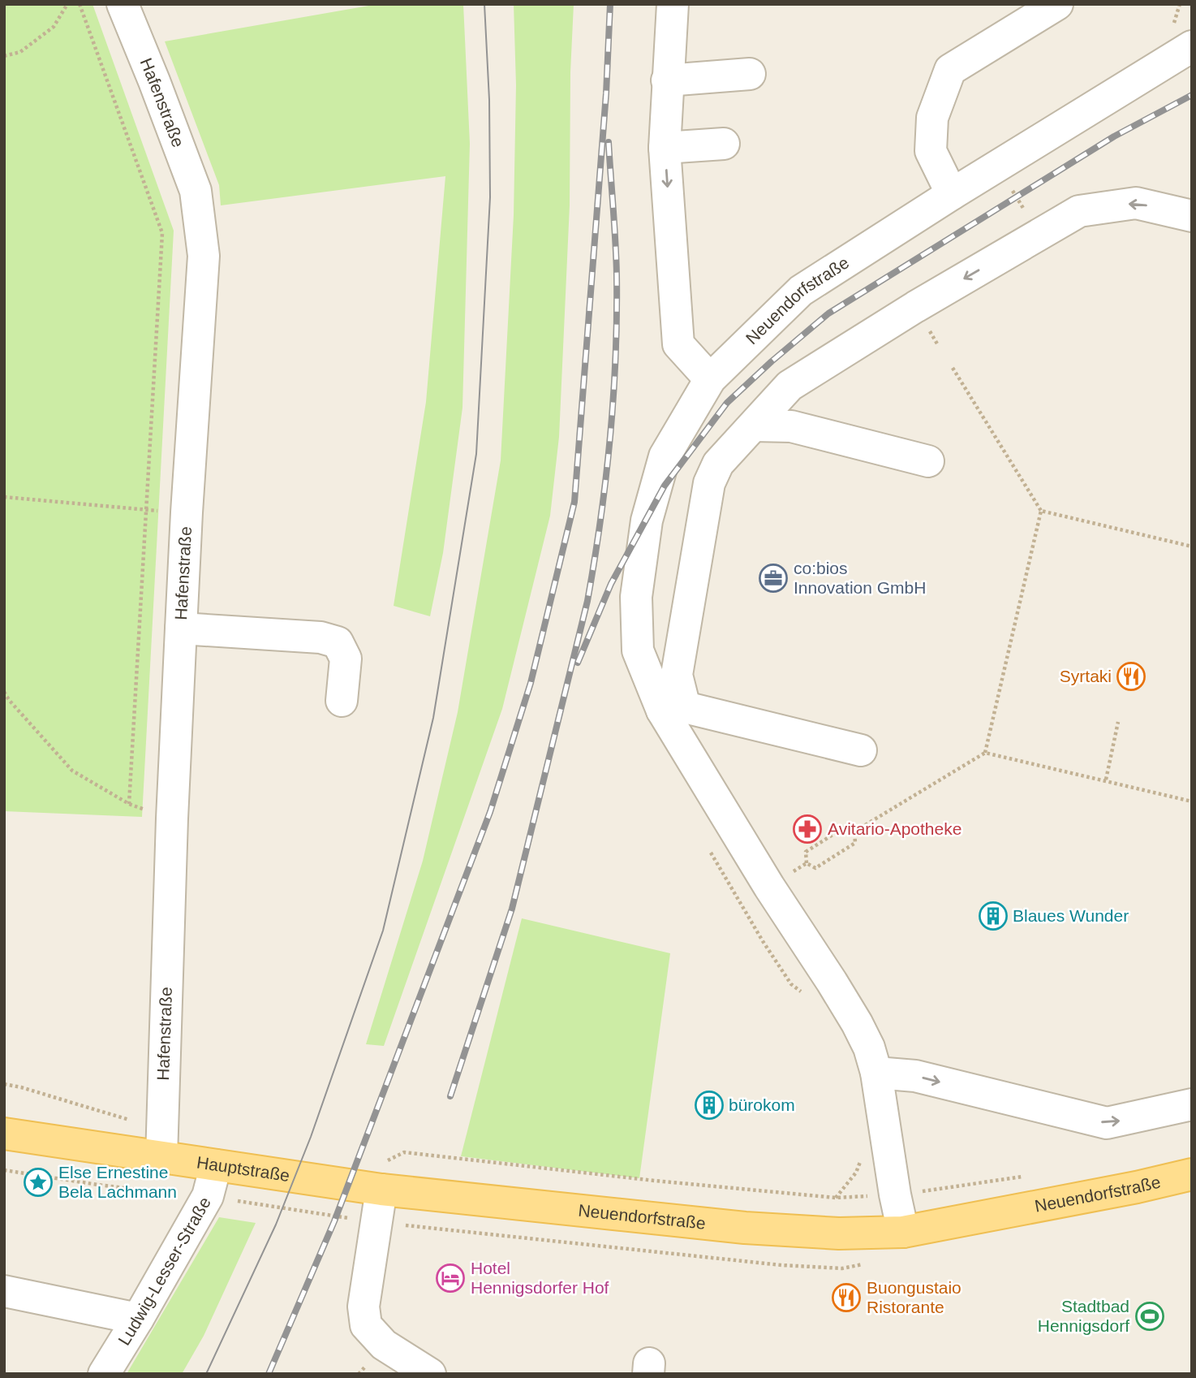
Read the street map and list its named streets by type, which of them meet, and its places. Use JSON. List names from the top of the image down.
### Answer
{
  "streets": {
    "main road": ["Neuendorfstraße", "Hauptstraße"],
    "street": ["Hafenstraße", "Ludwig-Lesser-Straße"]
  },
  "crossings": [
    ["Hafenstraße", "Hauptstraße"],
    ["Neuendorfstraße", "Hauptstraße"],
    ["Hauptstraße", "Ludwig-Lesser-Straße"]
  ],
  "places": {
    "office": ["co:bios Innovation GmbH"],
    "restaurant": ["Syrtaki", "Buongustaio Ristorante"],
    "pharmacy": ["Avitario-Apotheke"],
    "building": ["Blaues Wunder", "bürokom"],
    "place": ["Else Ernestine Bela Lachmann"],
    "hotel": ["Hotel Hennigsdorfer Hof"],
    "sports": ["Stadtbad Hennigsdorf"]
  }
}
